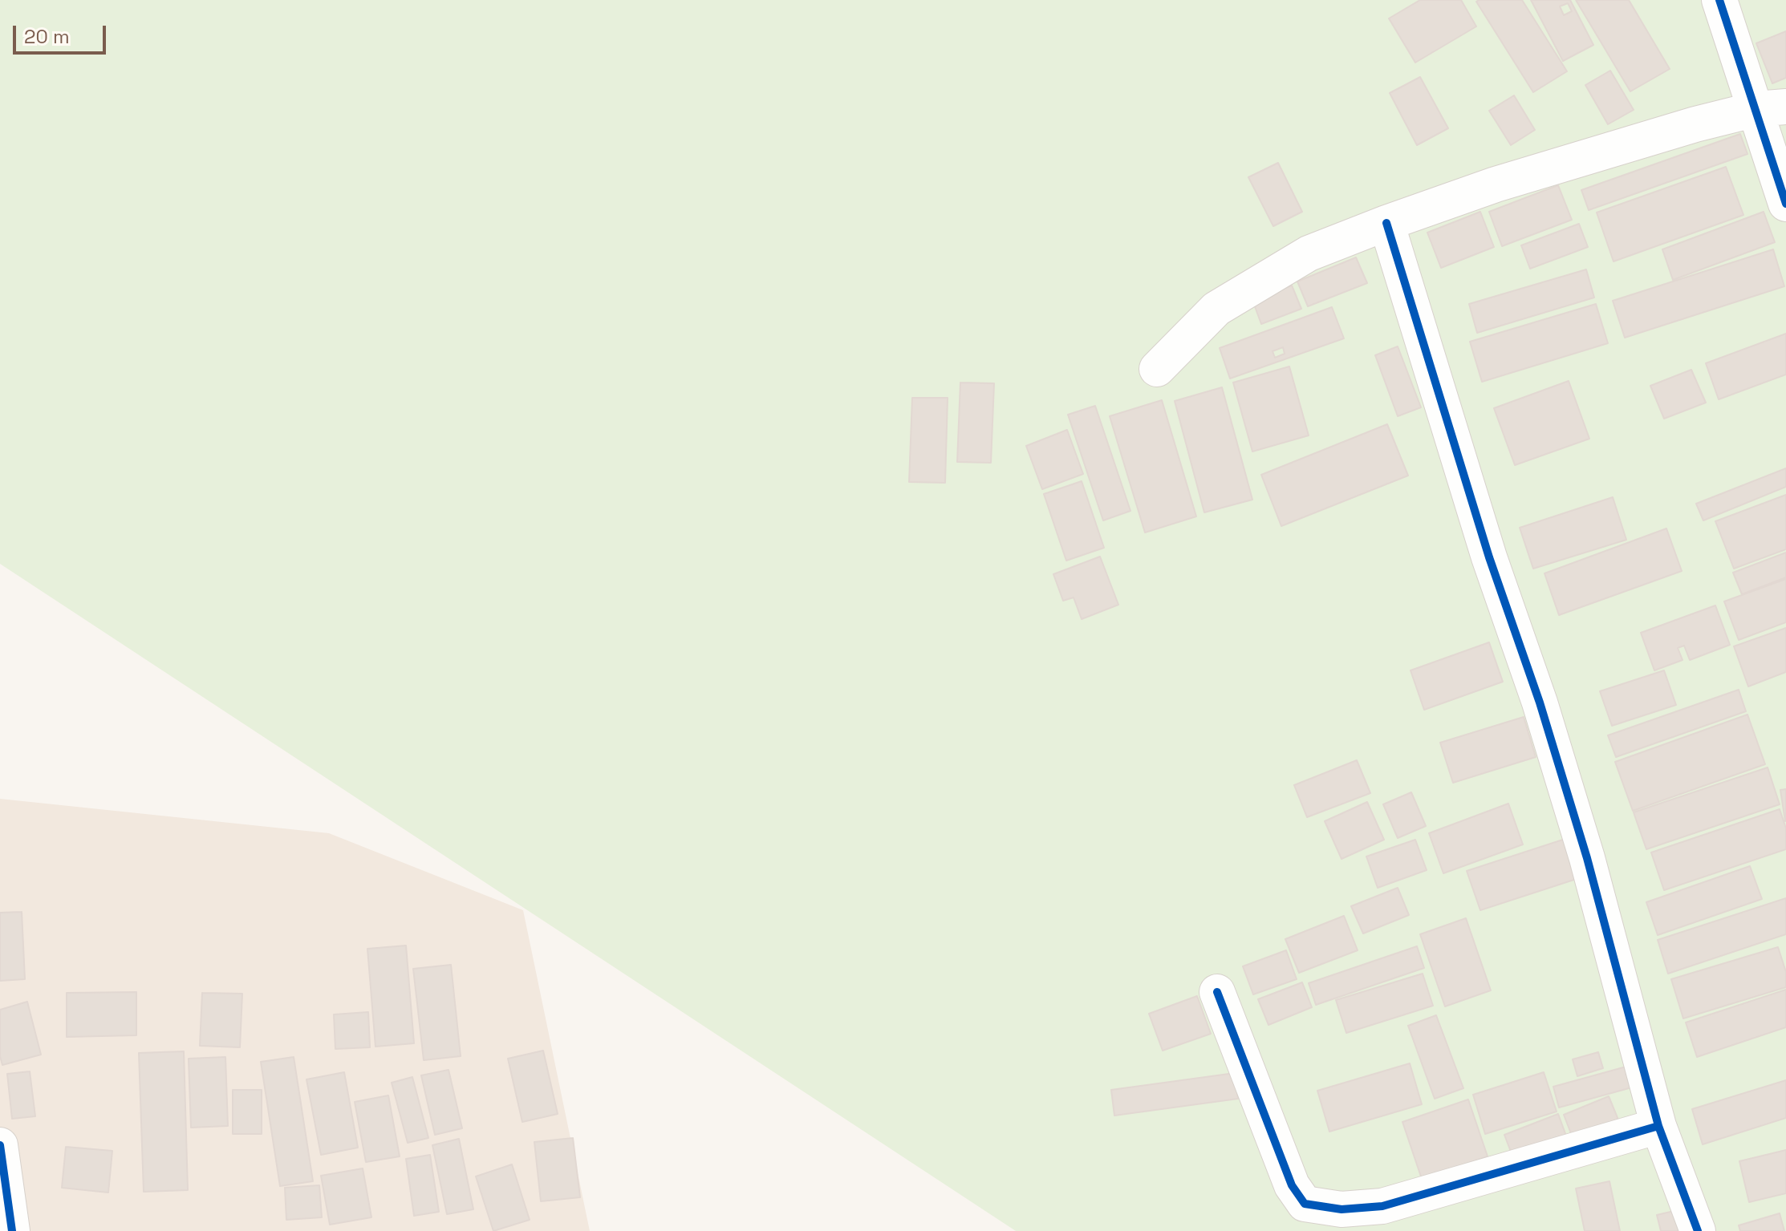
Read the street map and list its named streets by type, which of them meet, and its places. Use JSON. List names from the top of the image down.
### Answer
{
  "scale_bar": "20 m"
}
